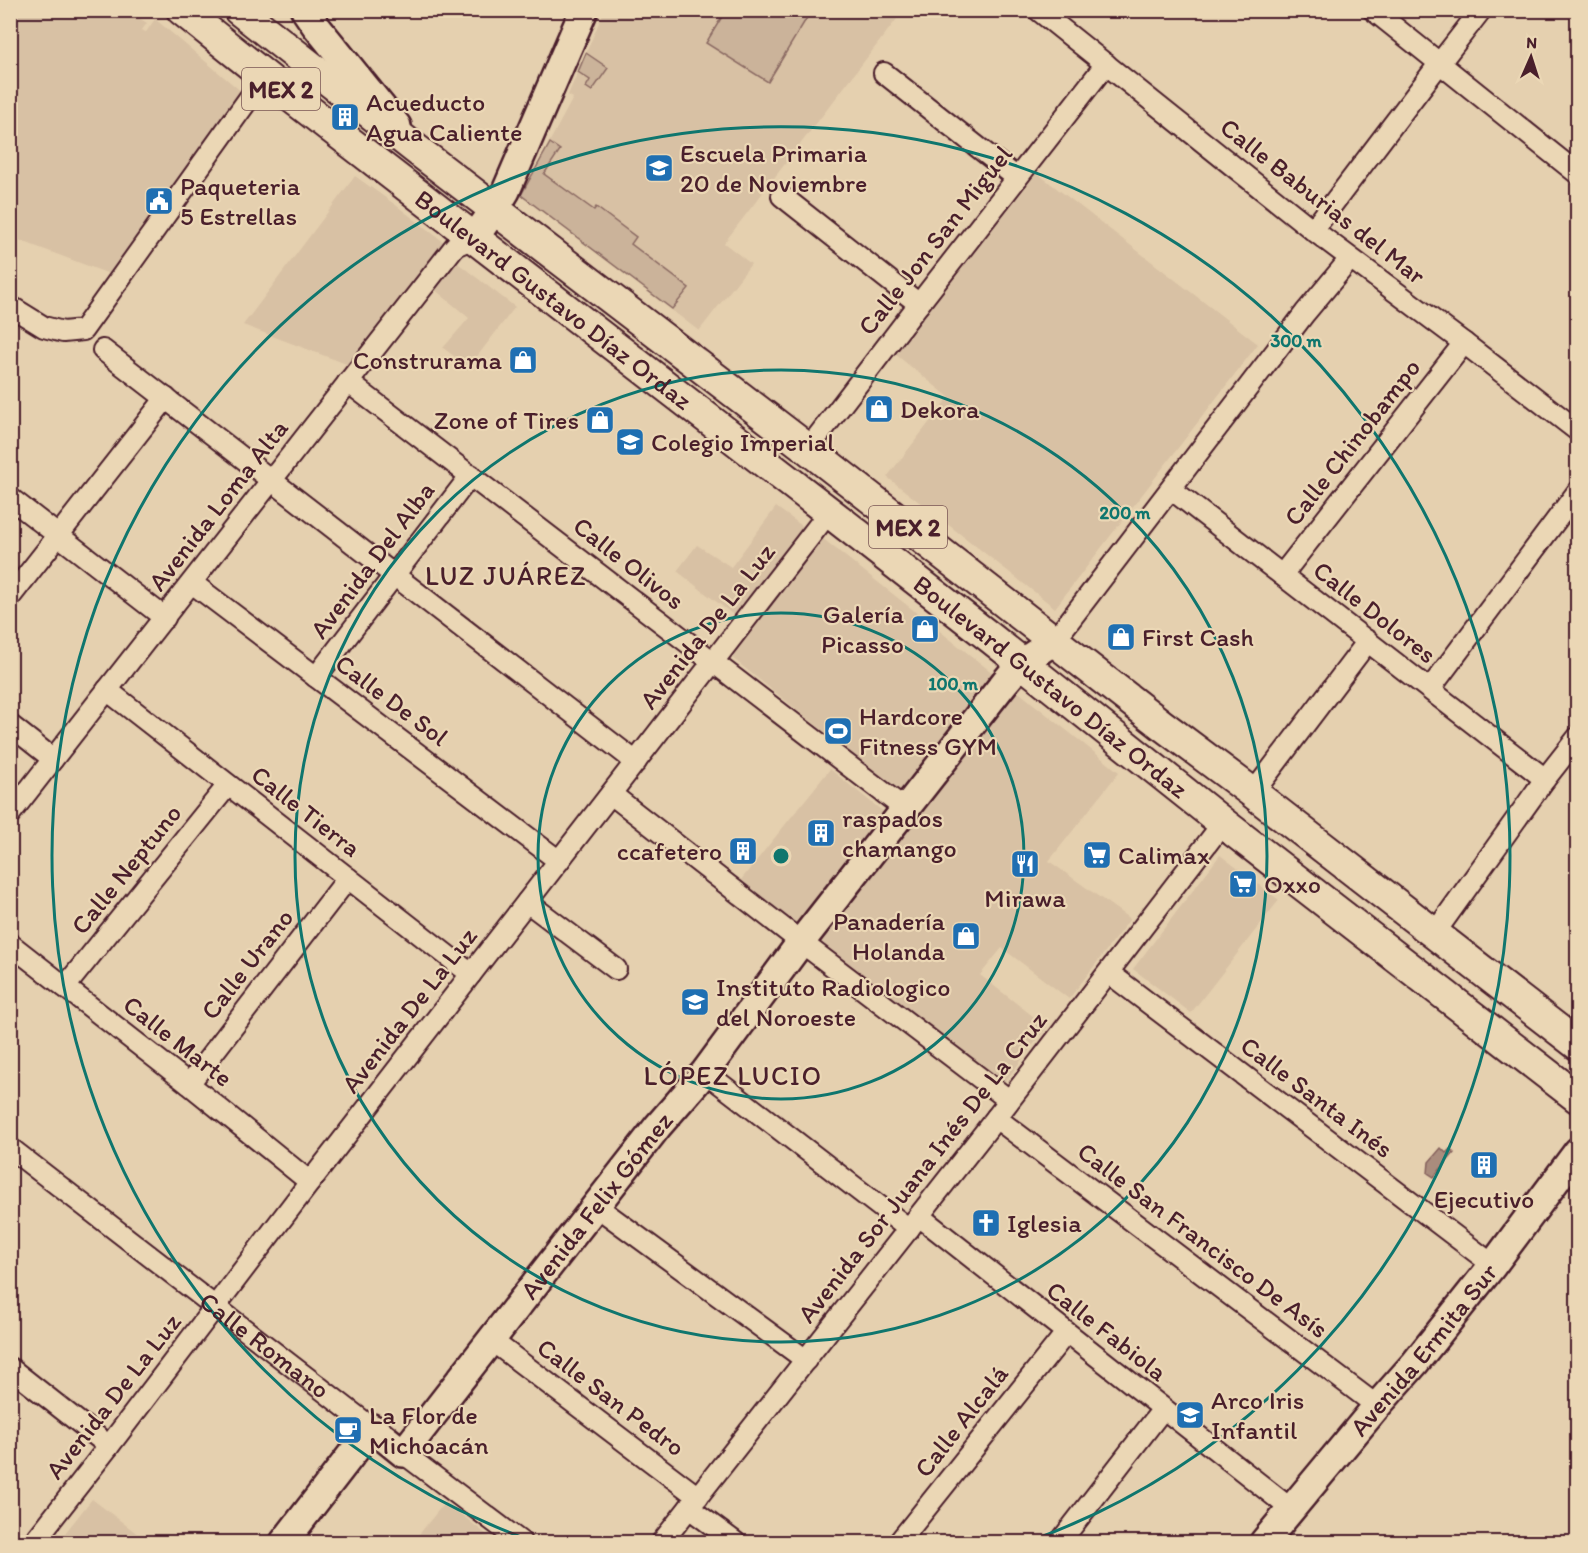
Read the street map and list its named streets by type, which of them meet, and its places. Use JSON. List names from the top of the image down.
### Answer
{
  "streets": {
    "main road": [
      "MEX 2",
      "Boulevard Gustavo Díaz Ordaz",
      "Avenida Felix Gómez",
      "Calle Romano",
      "Avenida Ermita Sur"
    ],
    "street": [
      "Calle Baburias del Mar",
      "Calle Jon San Miguel",
      "Calle Chinobampo",
      "Avenida Loma Alta",
      "Avenida Del Alba",
      "Calle Olivos",
      "Calle Dolores",
      "Avenida De La Luz",
      "Calle De Sol",
      "Calle Tierra",
      "Calle Neptuno",
      "Calle Urano",
      "Calle Marte",
      "Calle Santa Inés",
      "Avenida Sor Juana Inés De La Cruz",
      "Calle San Francisco De Asís",
      "Calle Fabiola",
      "Calle San Pedro",
      "Calle Alcalá"
    ]
  },
  "crossings": [
    ["Calle Baburias del Mar", "Calle Jon San Miguel"],
    ["Calle Baburias del Mar", "Calle Chinobampo"],
    ["Calle Baburias del Mar", "Avenida Felix Gómez"],
    ["Calle Jon San Miguel", "Boulevard Gustavo Díaz Ordaz"],
    ["Boulevard Gustavo Díaz Ordaz", "Avenida Loma Alta"],
    ["Boulevard Gustavo Díaz Ordaz", "Avenida De La Luz"],
    ["Boulevard Gustavo Díaz Ordaz", "Avenida Sor Juana Inés De La Cruz"],
    ["Boulevard Gustavo Díaz Ordaz", "Avenida Felix Gómez"],
    ["Calle Chinobampo", "Calle Dolores"],
    ["Avenida Loma Alta", "Calle Olivos"],
    ["Avenida Loma Alta", "Calle De Sol"],
    ["Avenida Loma Alta", "Calle Tierra"],
    ["Avenida Del Alba", "Calle Olivos"],
    ["Avenida Del Alba", "Calle De Sol"],
    ["Calle Olivos", "Avenida De La Luz"],
    ["Calle Olivos", "Avenida Felix Gómez"],
    ["Calle Dolores", "Avenida Felix Gómez"],
    ["Avenida De La Luz", "Calle De Sol"],
    ["Avenida De La Luz", "Calle Tierra"],
    ["Avenida De La Luz", "Calle Marte"],
    ["Avenida De La Luz", "Calle Romano"],
    ["Calle Tierra", "Calle Neptuno"],
    ["Calle Tierra", "Calle Urano"],
    ["Calle Neptuno", "Calle Marte"],
    ["Calle Urano", "Calle Marte"],
    ["Calle Santa Inés", "Avenida Sor Juana Inés De La Cruz"],
    ["Calle Santa Inés", "Avenida Ermita Sur"],
    ["Avenida Sor Juana Inés De La Cruz", "Calle San Francisco De Asís"],
    ["Avenida Sor Juana Inés De La Cruz", "Calle Fabiola"],
    ["Avenida Sor Juana Inés De La Cruz", "Calle San Pedro"],
    ["Avenida Felix Gómez", "Calle Fabiola"],
    ["Avenida Felix Gómez", "Calle Romano"],
    ["Avenida Felix Gómez", "Calle San Pedro"],
    ["Calle San Francisco De Asís", "Avenida Ermita Sur"],
    ["Calle Fabiola", "Avenida Ermita Sur"],
    ["Calle Fabiola", "Calle Alcalá"]
  ],
  "districts": ["LUZ JUÁREZ", "LÓPEZ LUCIO"],
  "places": {
    "building": [
      "Acueducto Agua Caliente",
      "raspados chamango",
      "ccafetero",
      "Ejecutivo"
    ],
    "school or university": [
      "Escuela Primaria 20 de Noviembre",
      "Colegio Imperial",
      "Instituto Radiologico del Noroeste",
      "Arco Iris Infantil"
    ],
    "public building": ["Paqueteria 5 Estrellas"],
    "shop": [
      "Construrama",
      "Dekora",
      "Zone of Tires",
      "Galería Picasso",
      "First Cash",
      "Panadería Holanda"
    ],
    "sports": ["Hardcore Fitness GYM"],
    "supermarket": ["Calimax", "Oxxo"],
    "restaurant": ["Mirawa"],
    "church": ["Iglesia"],
    "cafe": ["La Flor de Michoacán"]
  },
  "north": "top",
  "rings": ["300 m", "200 m", "100 m"]
}
